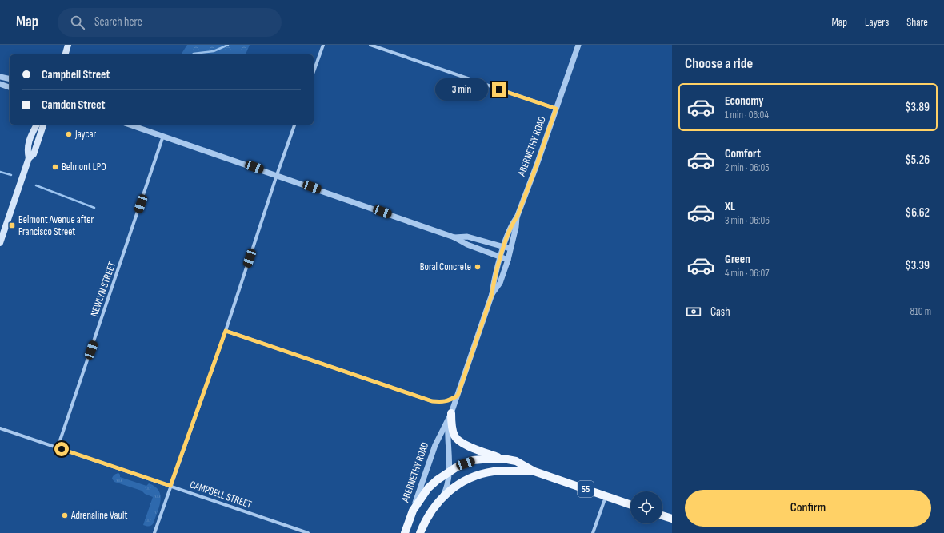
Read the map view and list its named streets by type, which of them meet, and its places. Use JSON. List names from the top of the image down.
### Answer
{
  "streets": {
    "main road": ["ABERNETHY ROAD", "55"],
    "street": ["NEWLYN STREET", "CAMPBELL STREET"]
  },
  "crossings": [
    ["ABERNETHY ROAD", "55"],
    ["NEWLYN STREET", "CAMPBELL STREET"]
  ],
  "places": {
    "other": [
      "Jaycar",
      "Belmont LPO",
      "Boral Concrete",
      "Adrenaline Vault"
    ],
    "transit": ["Belmont Avenue after Francisco Street"]
  },
  "page": {
    "header": "Map",
    "search": "Search here",
    "nav": ["Map", "Layers", "Share"],
    "heading": "Choose a ride",
    "banner": ["Campbell Street", "Camden Street"],
    "bubble": "3 min",
    "list": [
      {
        "name": "Economy",
        "note": "1 min · 06:04",
        "value": "$3.89"
      },
      {
        "name": "Comfort",
        "note": "2 min · 06:05",
        "value": "$5.26"
      },
      {
        "name": "XL",
        "note": "3 min · 06:06",
        "value": "$6.62"
      },
      {
        "name": "Green",
        "note": "4 min · 06:07",
        "value": "$3.39"
      }
    ],
    "pay": ["Cash", "810 m"],
    "buttons": "Confirm"
  }
}
